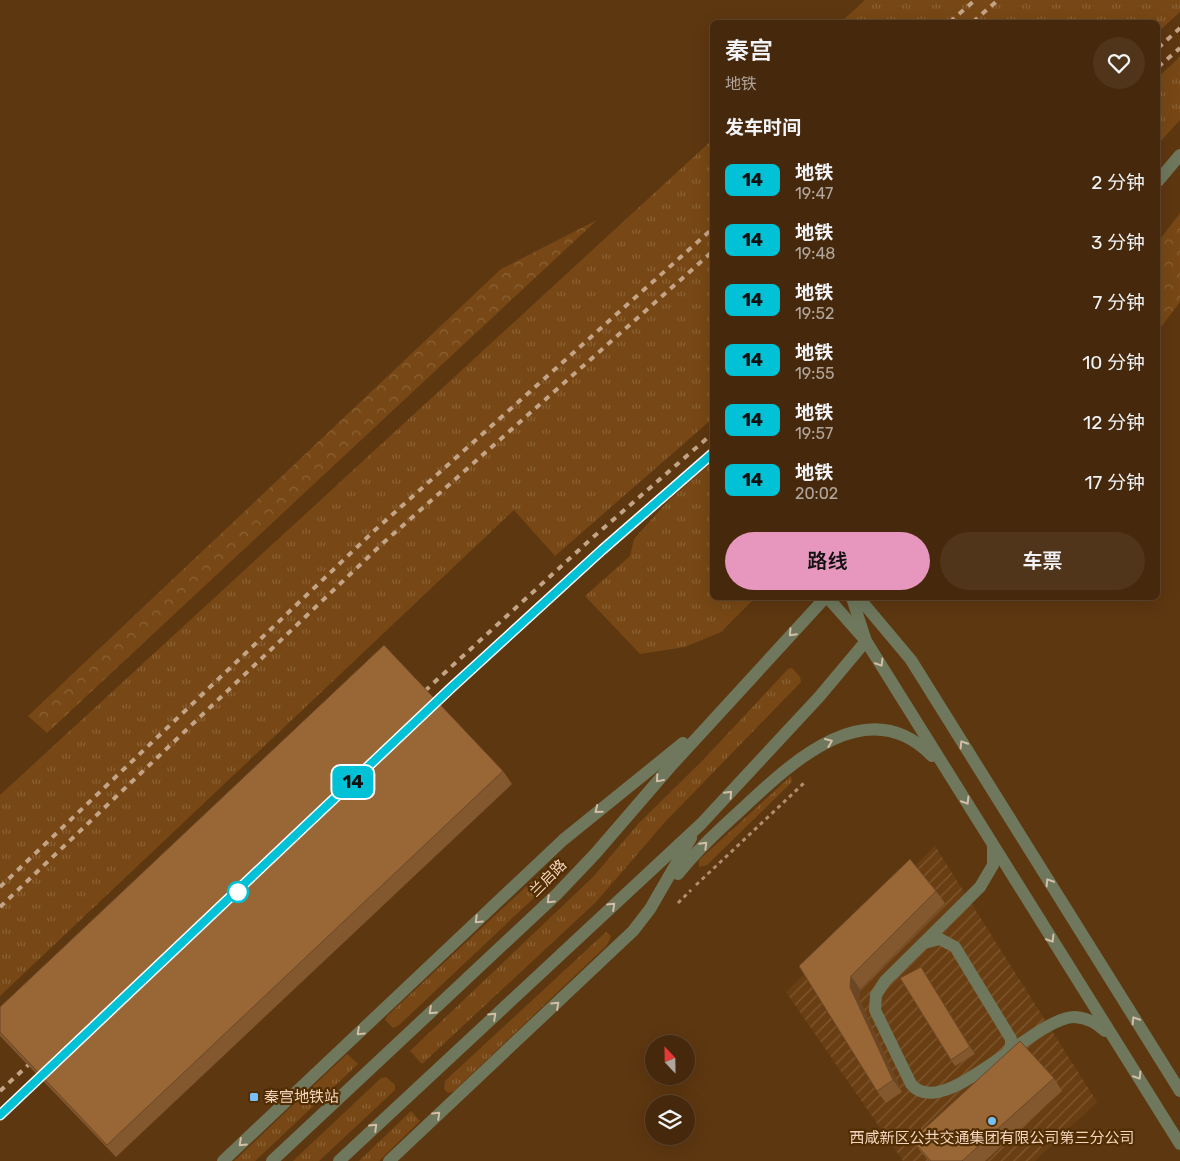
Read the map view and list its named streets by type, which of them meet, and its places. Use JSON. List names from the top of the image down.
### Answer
{
  "streets": {
    "street": ["兰启路"]
  },
  "places": {
    "transit": ["秦宫地铁站"],
    "other": ["西咸新区公共交通集团有限公司第三分公司"]
  },
  "lines": ["metro line 14"],
  "north": "top",
  "page": {
    "on_map": "14",
    "heading": [
      ["秦宫", "地铁"],
      "发车时间"
    ],
    "list": [
      {
        "mark": "14",
        "name": "地铁",
        "note": "19:47",
        "value": "2 分钟"
      },
      {
        "mark": "14",
        "name": "地铁",
        "note": "19:48",
        "value": "3 分钟"
      },
      {
        "mark": "14",
        "name": "地铁",
        "note": "19:52",
        "value": "7 分钟"
      },
      {
        "mark": "14",
        "name": "地铁",
        "note": "19:55",
        "value": "10 分钟"
      },
      {
        "mark": "14",
        "name": "地铁",
        "note": "19:57",
        "value": "12 分钟"
      },
      {
        "mark": "14",
        "name": "地铁",
        "note": "20:02",
        "value": "17 分钟"
      }
    ],
    "buttons": ["路线", "车票"]
  }
}
